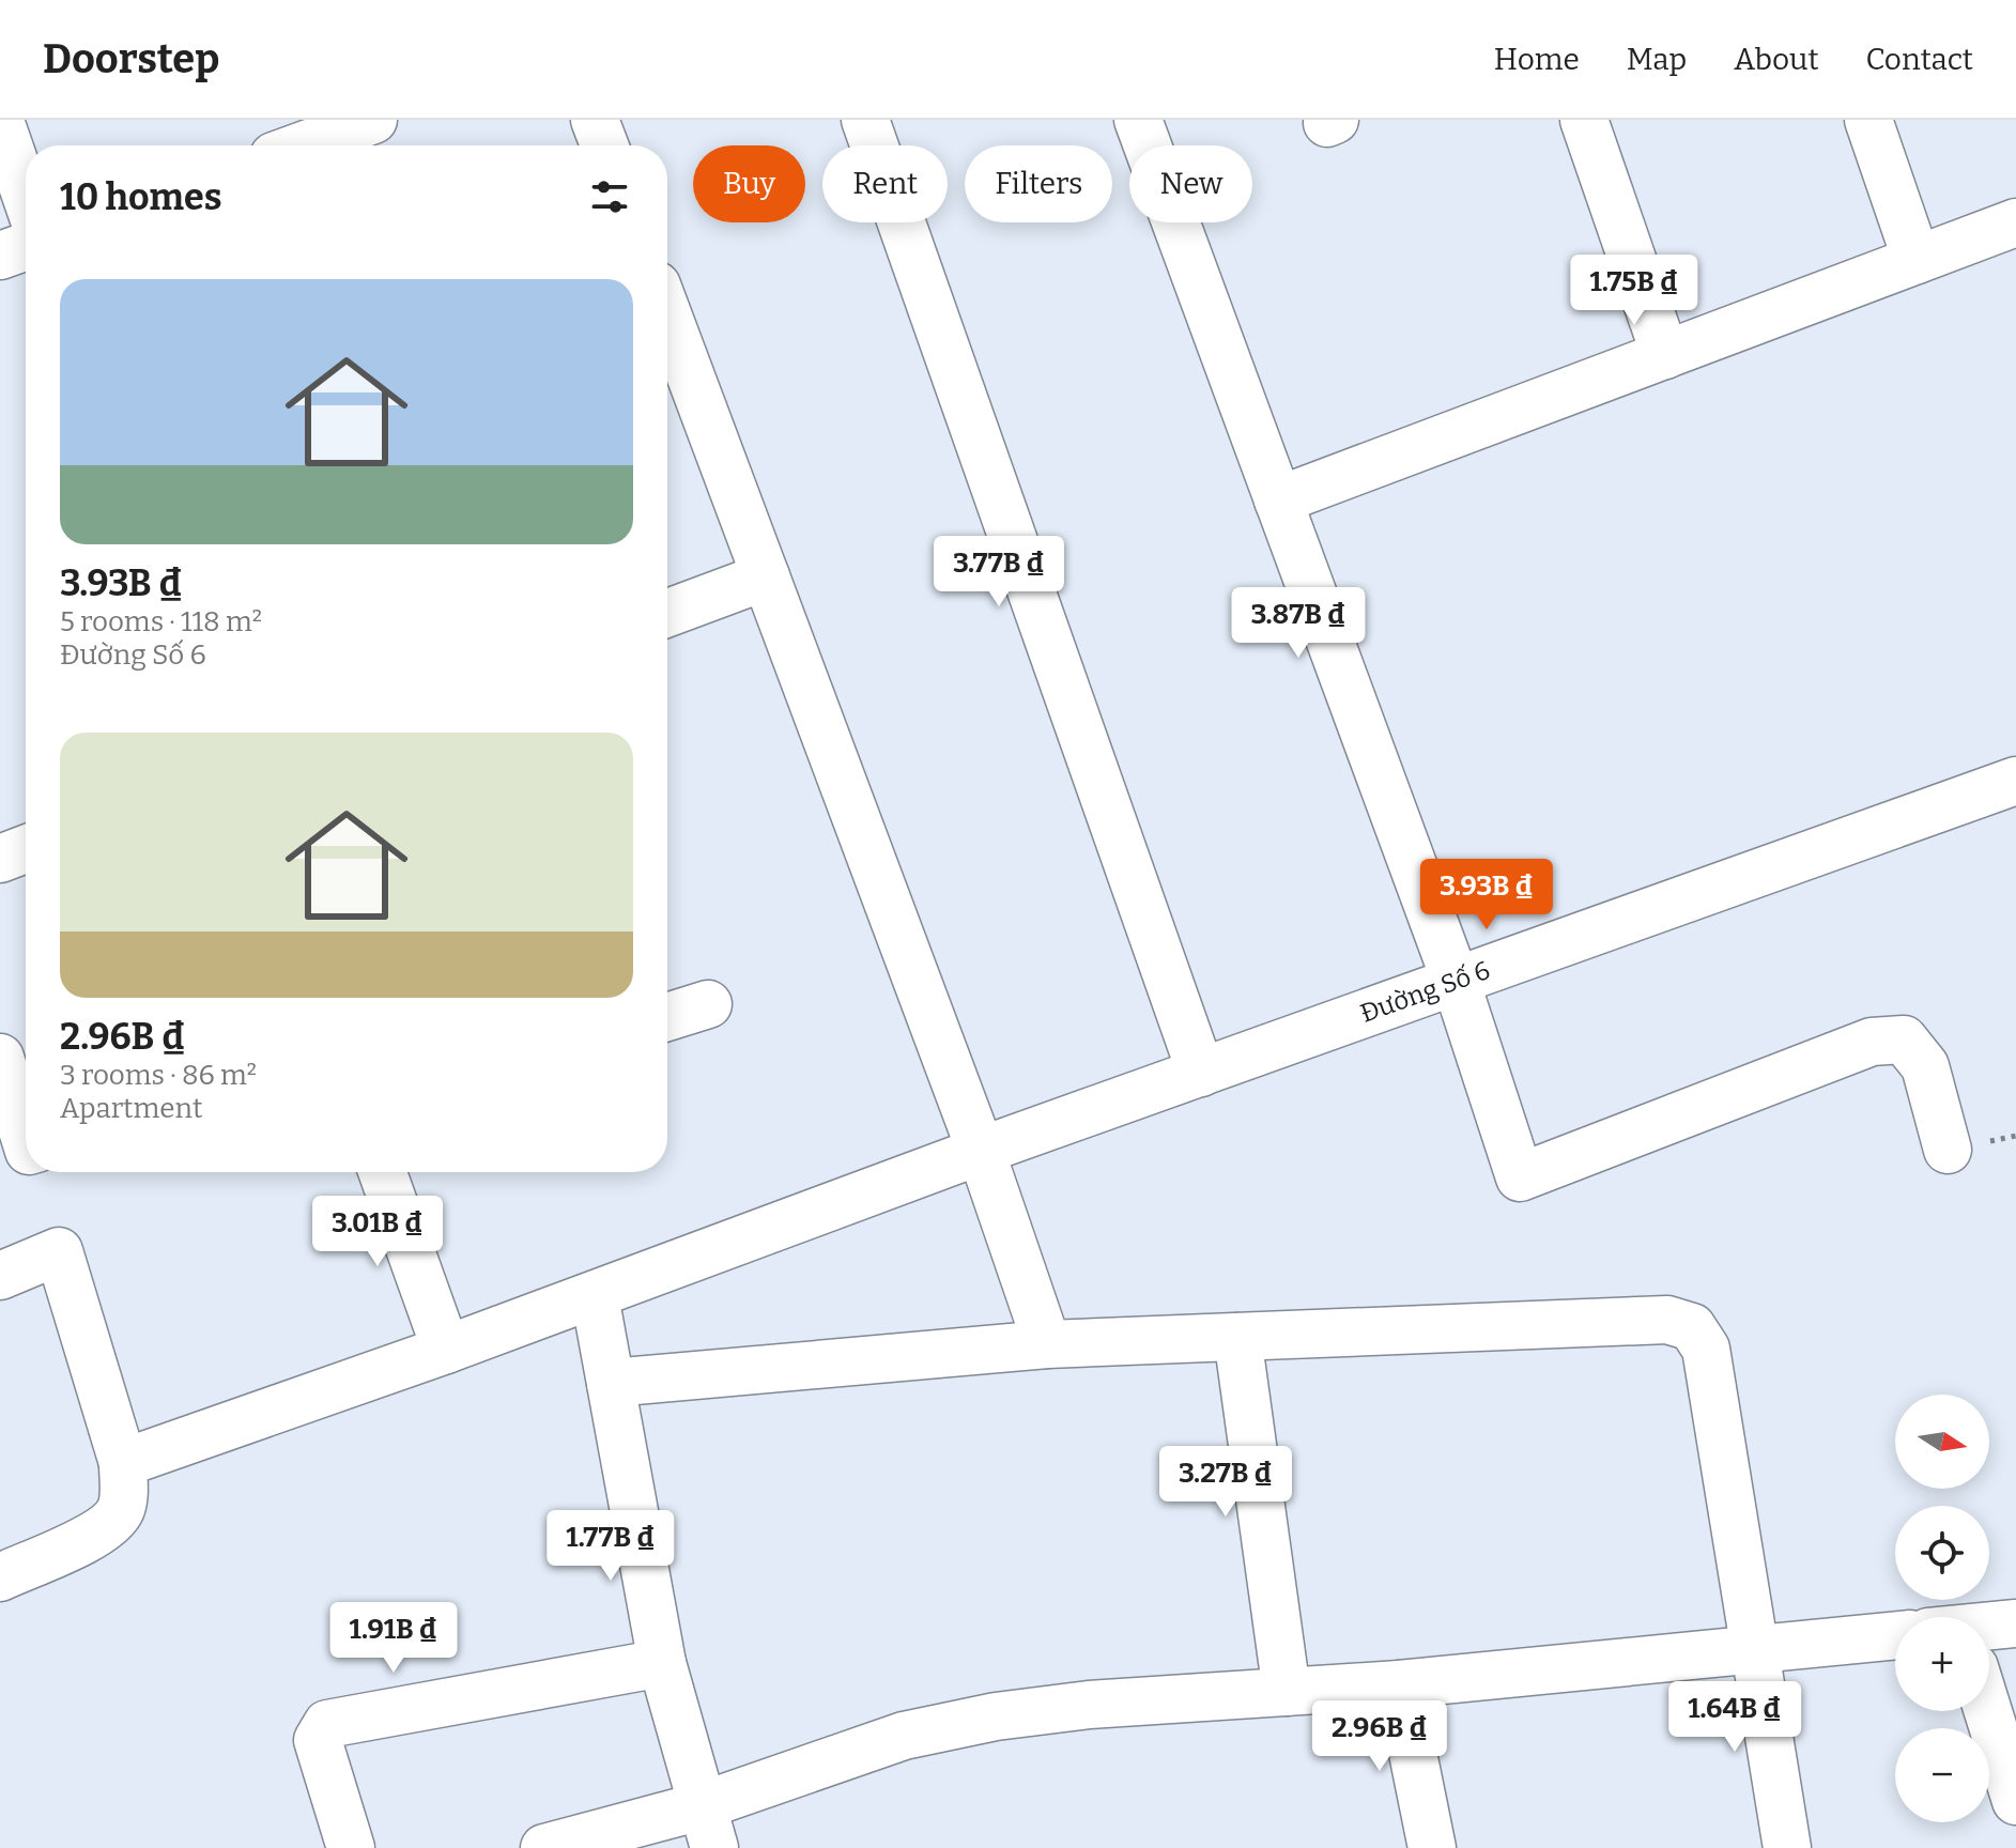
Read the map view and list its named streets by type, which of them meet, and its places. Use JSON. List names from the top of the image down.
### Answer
{
  "streets": {
    "street": ["Đường Số 6"]
  },
  "north": "right",
  "page": {
    "header": "Doorstep",
    "nav": [
      "Home",
      "Map",
      "About",
      "Contact"
    ],
    "chip": [
      "Buy",
      "Rent",
      "Filters",
      "New"
    ],
    "heading": "10 homes",
    "list": [
      {
        "name": "3.93B ₫",
        "note": "5 rooms · 118 m² · Đường Số 6"
      },
      {
        "name": "2.96B ₫",
        "note": "3 rooms · 86 m² · Apartment"
      }
    ],
    "price": [
      "1.75B ₫",
      "3.77B ₫",
      "3.87B ₫",
      "3.93B ₫",
      "3.01B ₫",
      "3.27B ₫",
      "1.77B ₫",
      "1.91B ₫",
      "1.64B ₫",
      "2.96B ₫"
    ],
    "map_buttons": ["+", "−"]
  }
}
